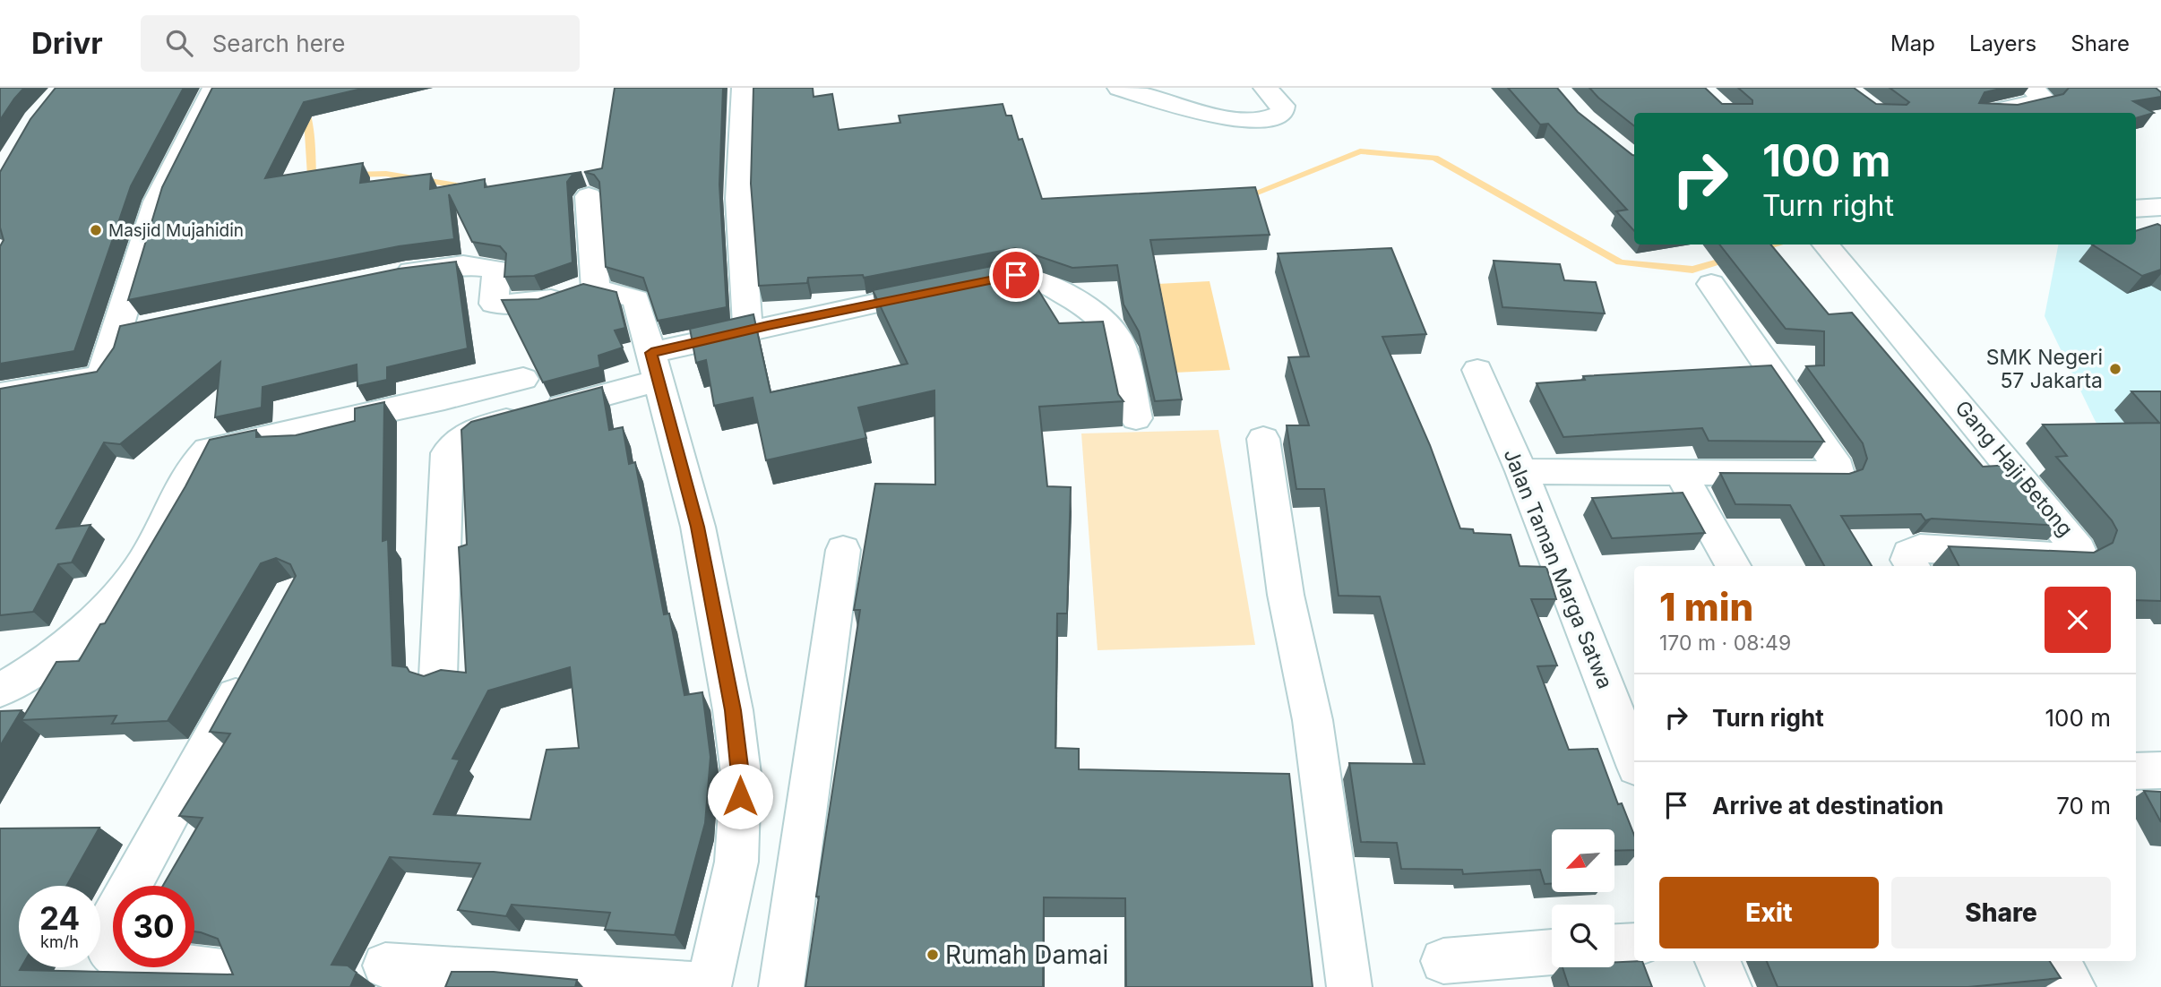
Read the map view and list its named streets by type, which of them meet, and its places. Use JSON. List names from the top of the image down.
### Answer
{
  "streets": {
    "street": ["Gang Haji Betong", "Jalan Taman Marga Satwa"]
  },
  "places": ["Masjid Mujahidin", "SMK Negeri 57 Jakarta", "Rumah Damai"],
  "north": "bottom left",
  "page": {
    "header": "Drivr",
    "search": "Search here",
    "nav": ["Map", "Layers", "Share"],
    "turn": ["100 m", "Turn right"],
    "heading": ["1 min", "170 m · 08:49"],
    "list": [
      {
        "name": "Turn right",
        "value": "100 m"
      },
      {
        "name": "Arrive at destination",
        "value": "70 m"
      }
    ],
    "buttons": ["Exit", "Share"],
    "speed": "24 km/h",
    "limit": "30"
  }
}
